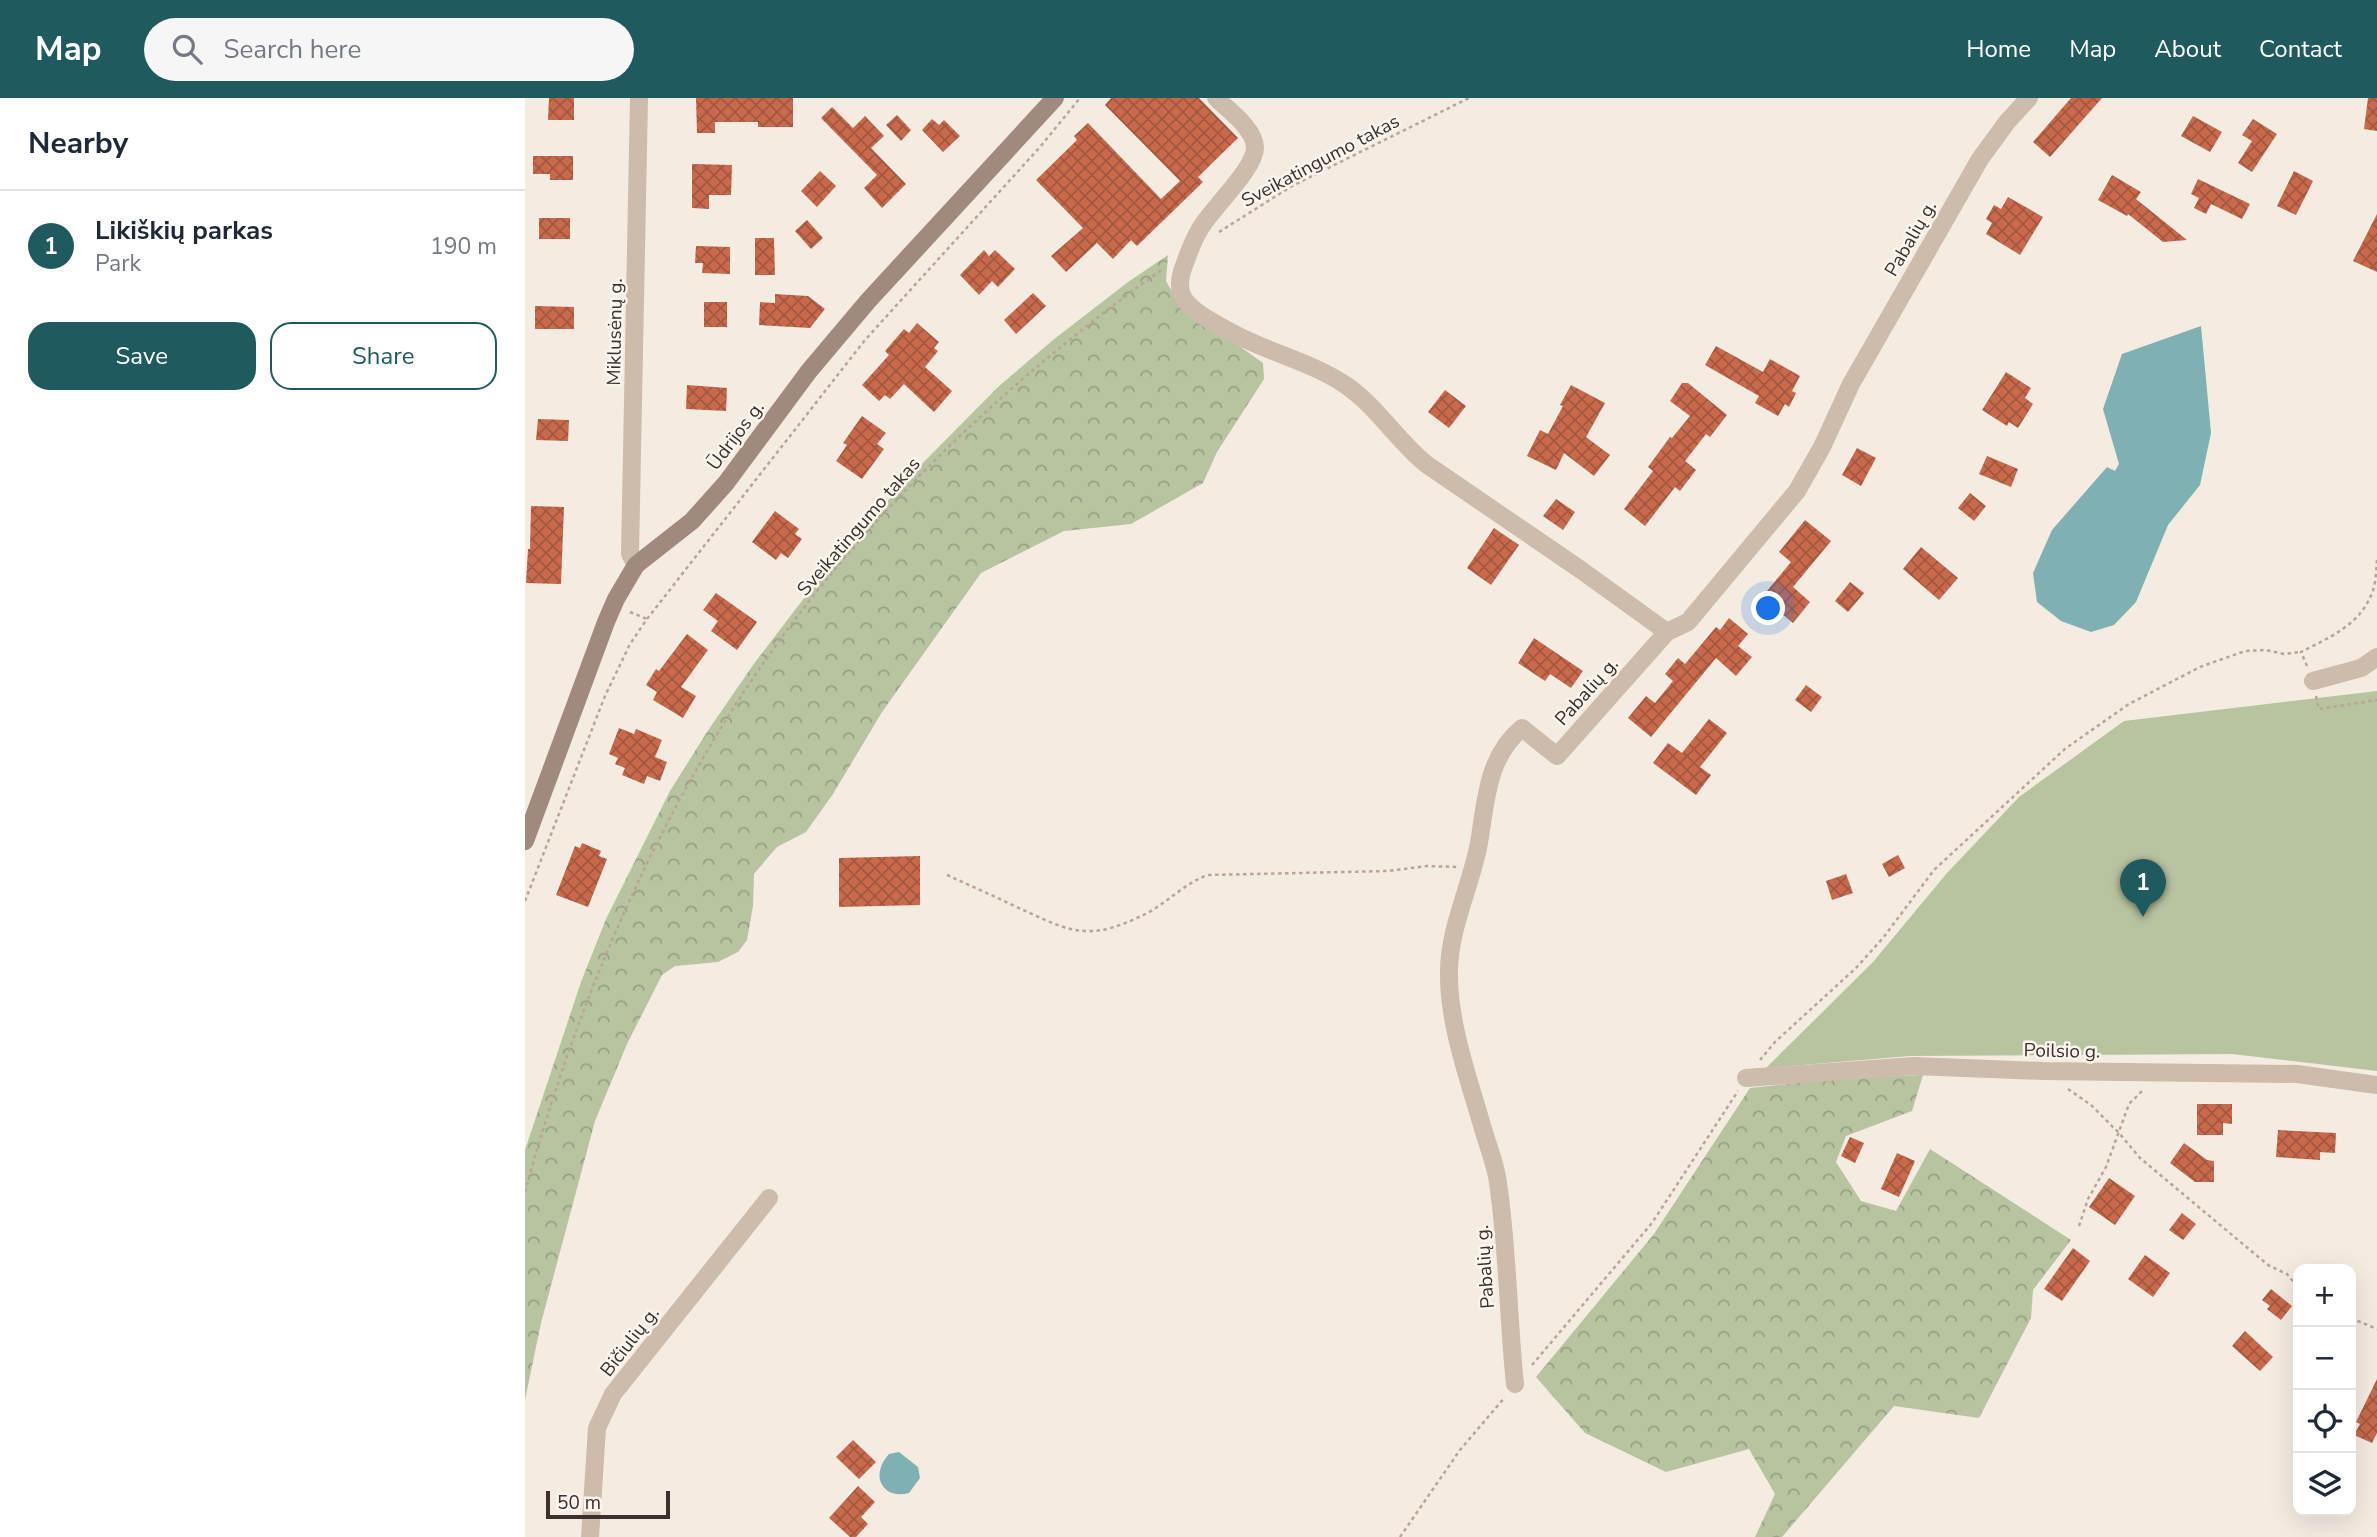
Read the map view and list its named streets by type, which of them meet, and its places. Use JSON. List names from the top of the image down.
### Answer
{
  "streets": {
    "main road": ["Ūdrijos g."],
    "street": [
      "Pabalių g.",
      "Miklusėnų g.",
      "Poilsio g.",
      "Bičiulių g."
    ],
    "path": ["Sveikatingumo takas"]
  },
  "crossings": [
    ["Miklusėnų g.", "Ūdrijos g."]
  ],
  "scale_bar": "50 m",
  "page": {
    "header": "Map",
    "search": "Search here",
    "nav": [
      "Home",
      "Map",
      "About",
      "Contact"
    ],
    "heading": "Nearby",
    "list": [
      {
        "mark": "1",
        "name": "Likiškių parkas",
        "note": "Park",
        "value": "190 m"
      }
    ],
    "buttons": ["Save", "Share"],
    "pins": "1",
    "map_buttons": ["+", "−"],
    "scale": "50 m"
  }
}
